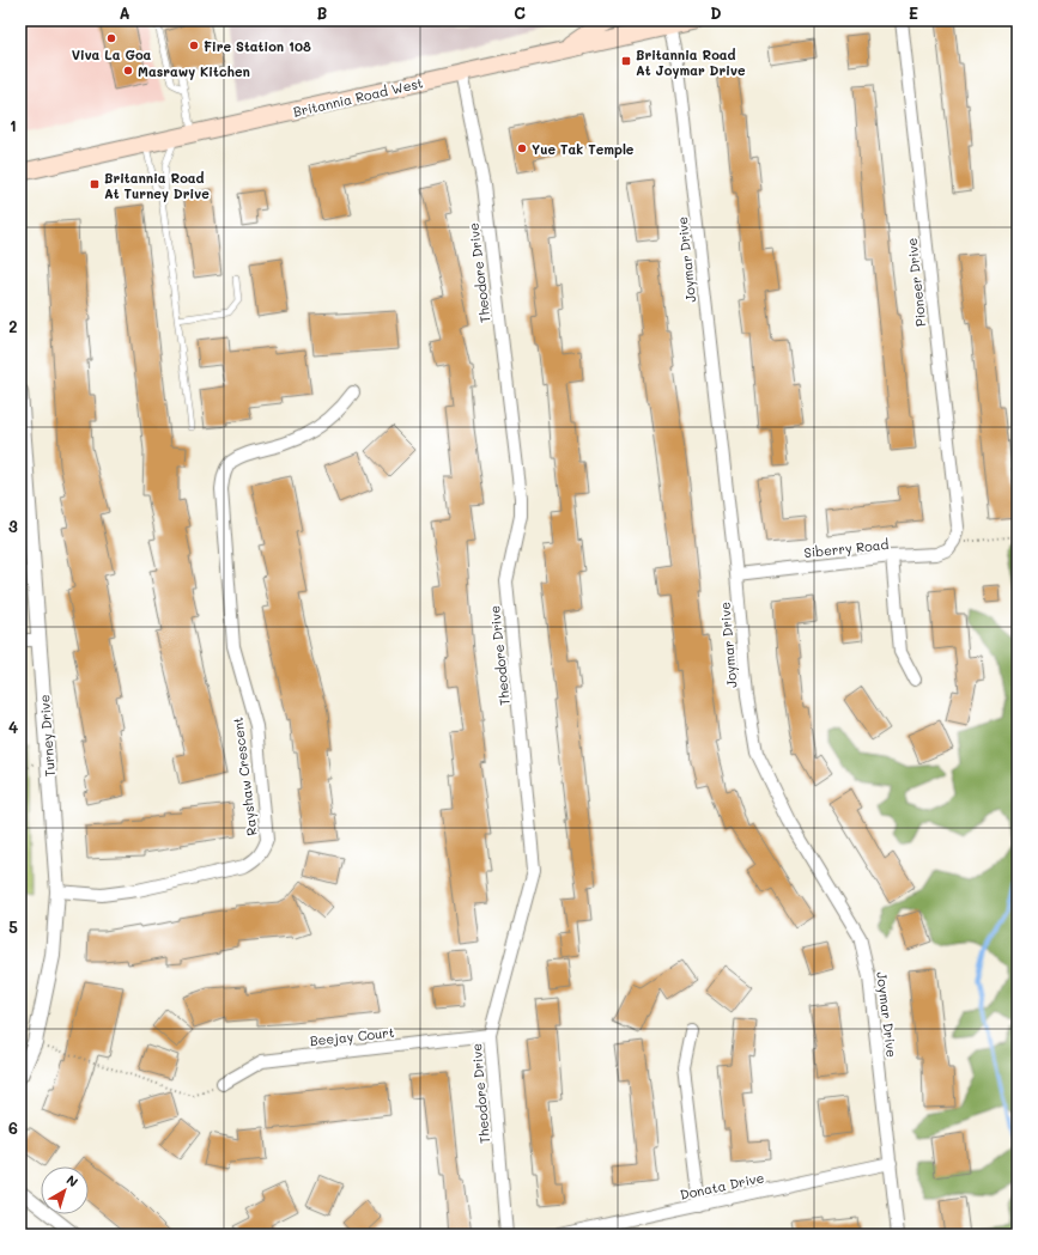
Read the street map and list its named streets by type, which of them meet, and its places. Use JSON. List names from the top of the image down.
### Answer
{
  "streets": {
    "main road": ["Britannia Road West"],
    "street": [
      "Joymar Drive",
      "Theodore Drive",
      "Pioneer Drive",
      "Siberry Road",
      "Turney Drive",
      "Rayshaw Crescent",
      "Beejay Court",
      "Donata Drive"
    ]
  },
  "crossings": [
    ["Britannia Road West", "Joymar Drive"],
    ["Britannia Road West", "Theodore Drive"],
    ["Joymar Drive", "Siberry Road"],
    ["Joymar Drive", "Donata Drive"],
    ["Theodore Drive", "Beejay Court"],
    ["Pioneer Drive", "Siberry Road"],
    ["Turney Drive", "Rayshaw Crescent"]
  ],
  "places": {
    "other": [
      "Viva La Goa",
      "Fire Station 108",
      "Masrawy Kitchen",
      "Yue Tak Temple"
    ],
    "transit": ["Britannia Road At Joymar Drive", "Britannia Road At Turney Drive"]
  },
  "north": "top right",
  "grid": {
    "columns": [
      "A",
      "B",
      "C",
      "D",
      "E"
    ],
    "rows": [
      "1",
      "2",
      "3",
      "4",
      "5",
      "6"
    ]
  }
}
